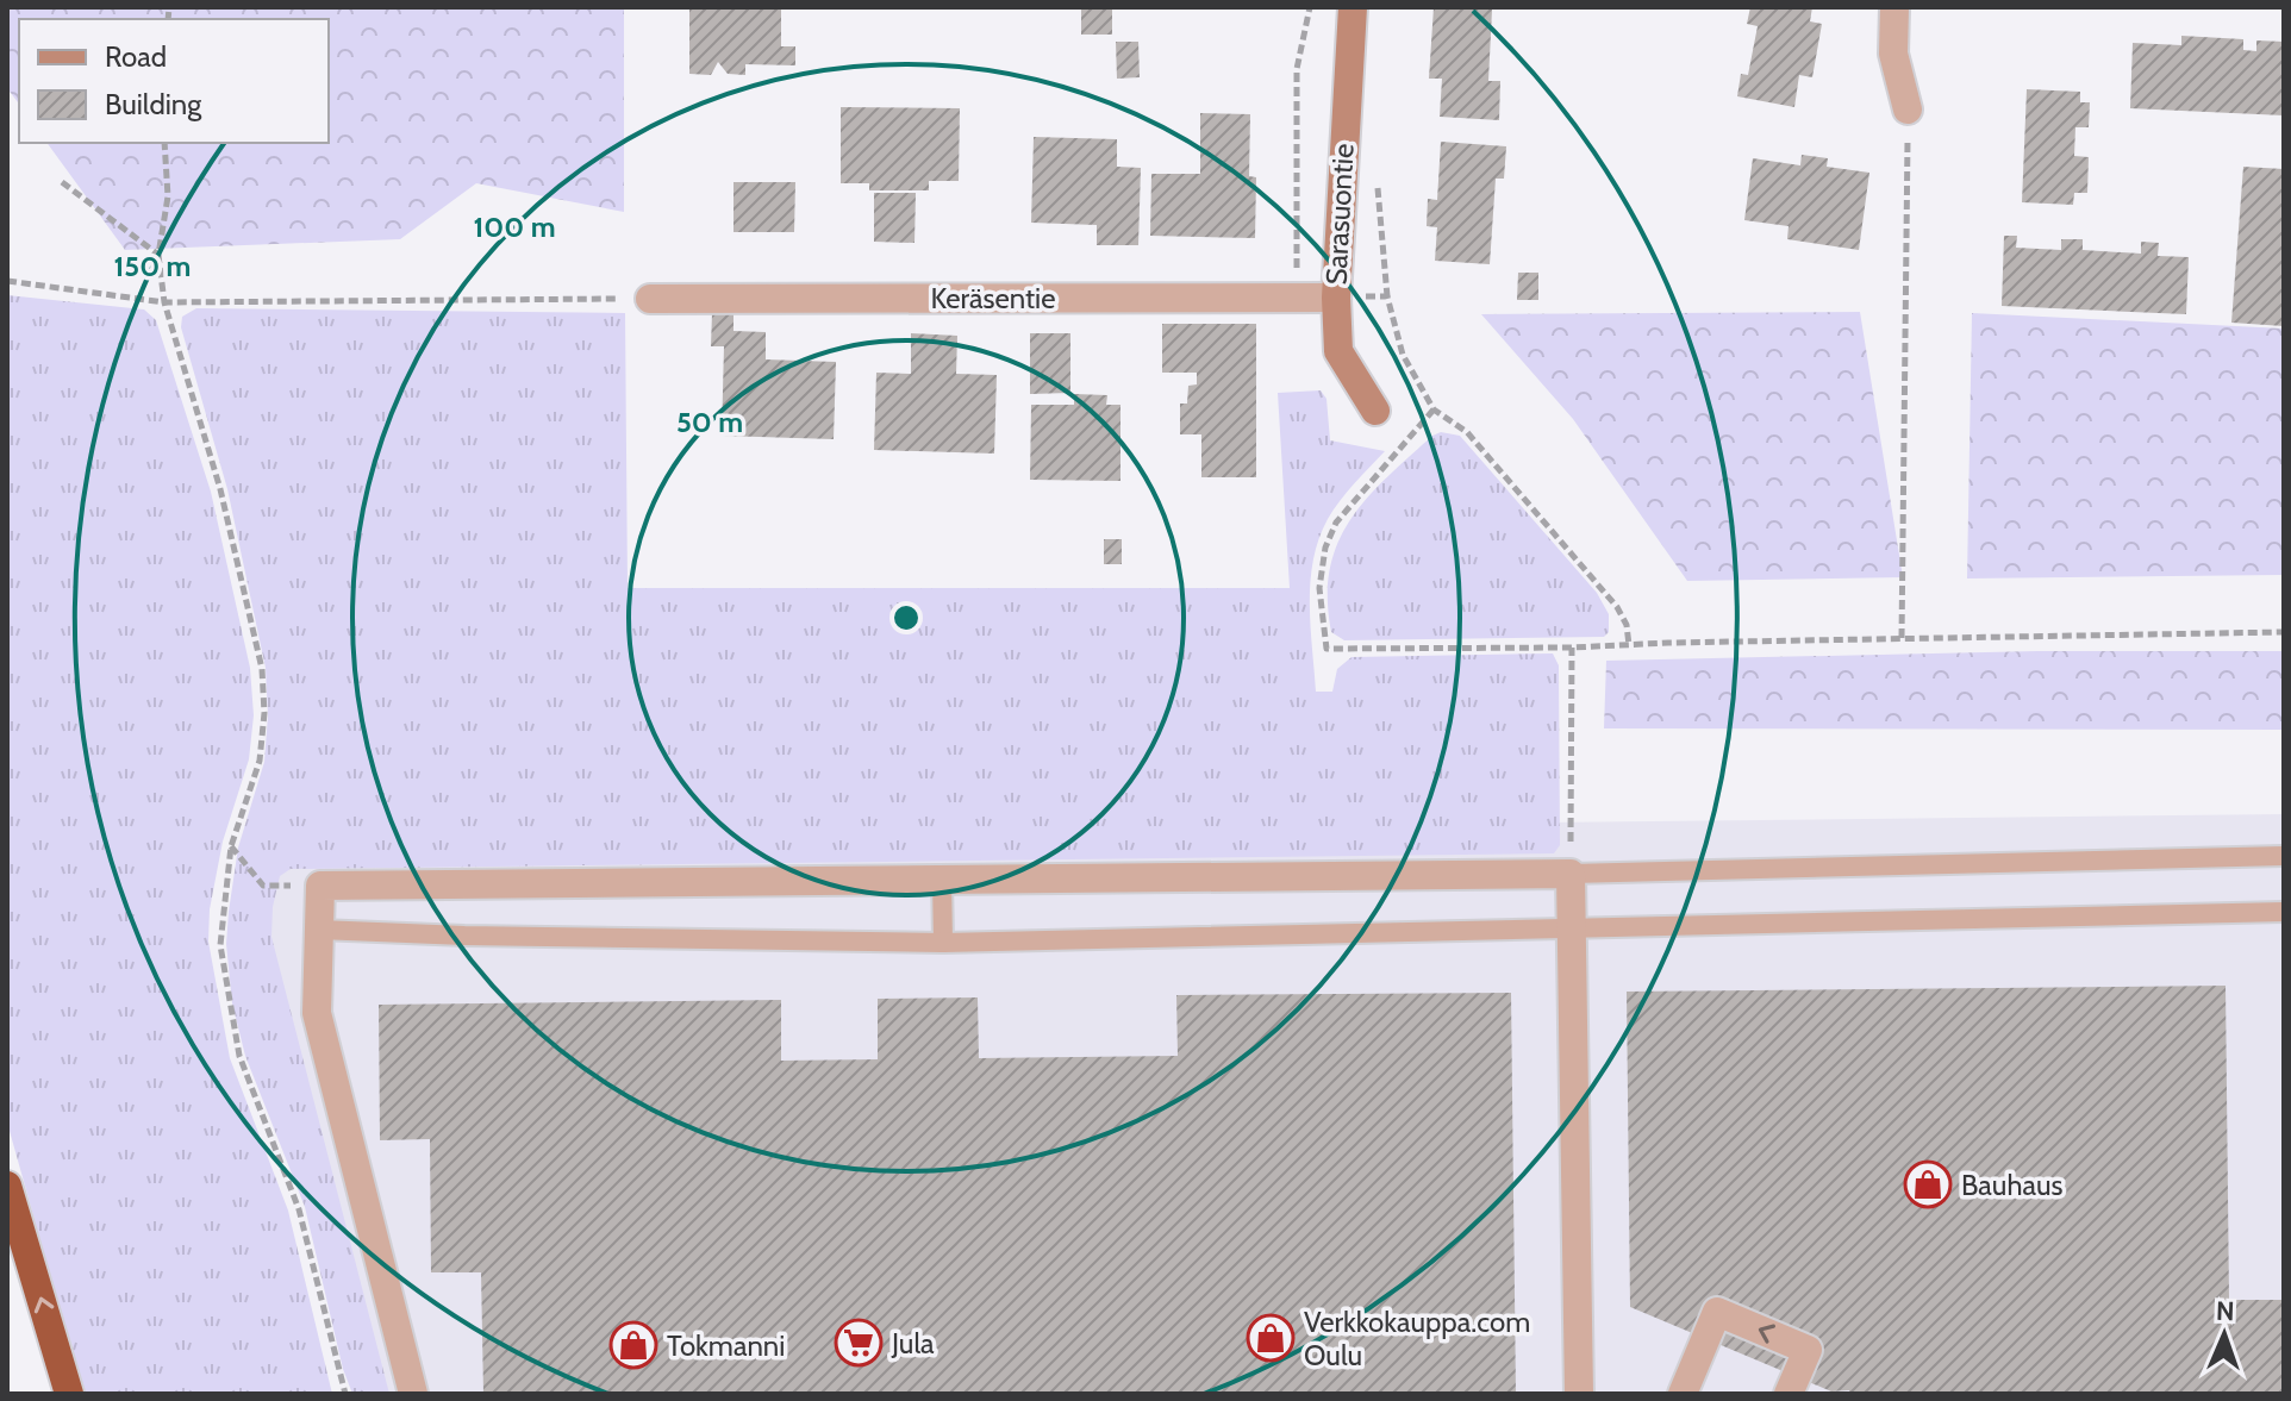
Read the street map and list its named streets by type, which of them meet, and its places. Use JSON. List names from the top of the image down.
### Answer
{
  "streets": {
    "street": ["Sarasuontie", "Keräsentie"]
  },
  "crossings": [
    ["Sarasuontie", "Keräsentie"]
  ],
  "places": {
    "shop": ["Bauhaus", "Verkkokauppa.com Oulu", "Tokmanni"],
    "supermarket": ["Jula"]
  },
  "legend": ["Road", "Building"],
  "north": "top",
  "rings": ["100 m", "150 m", "50 m"]
}
